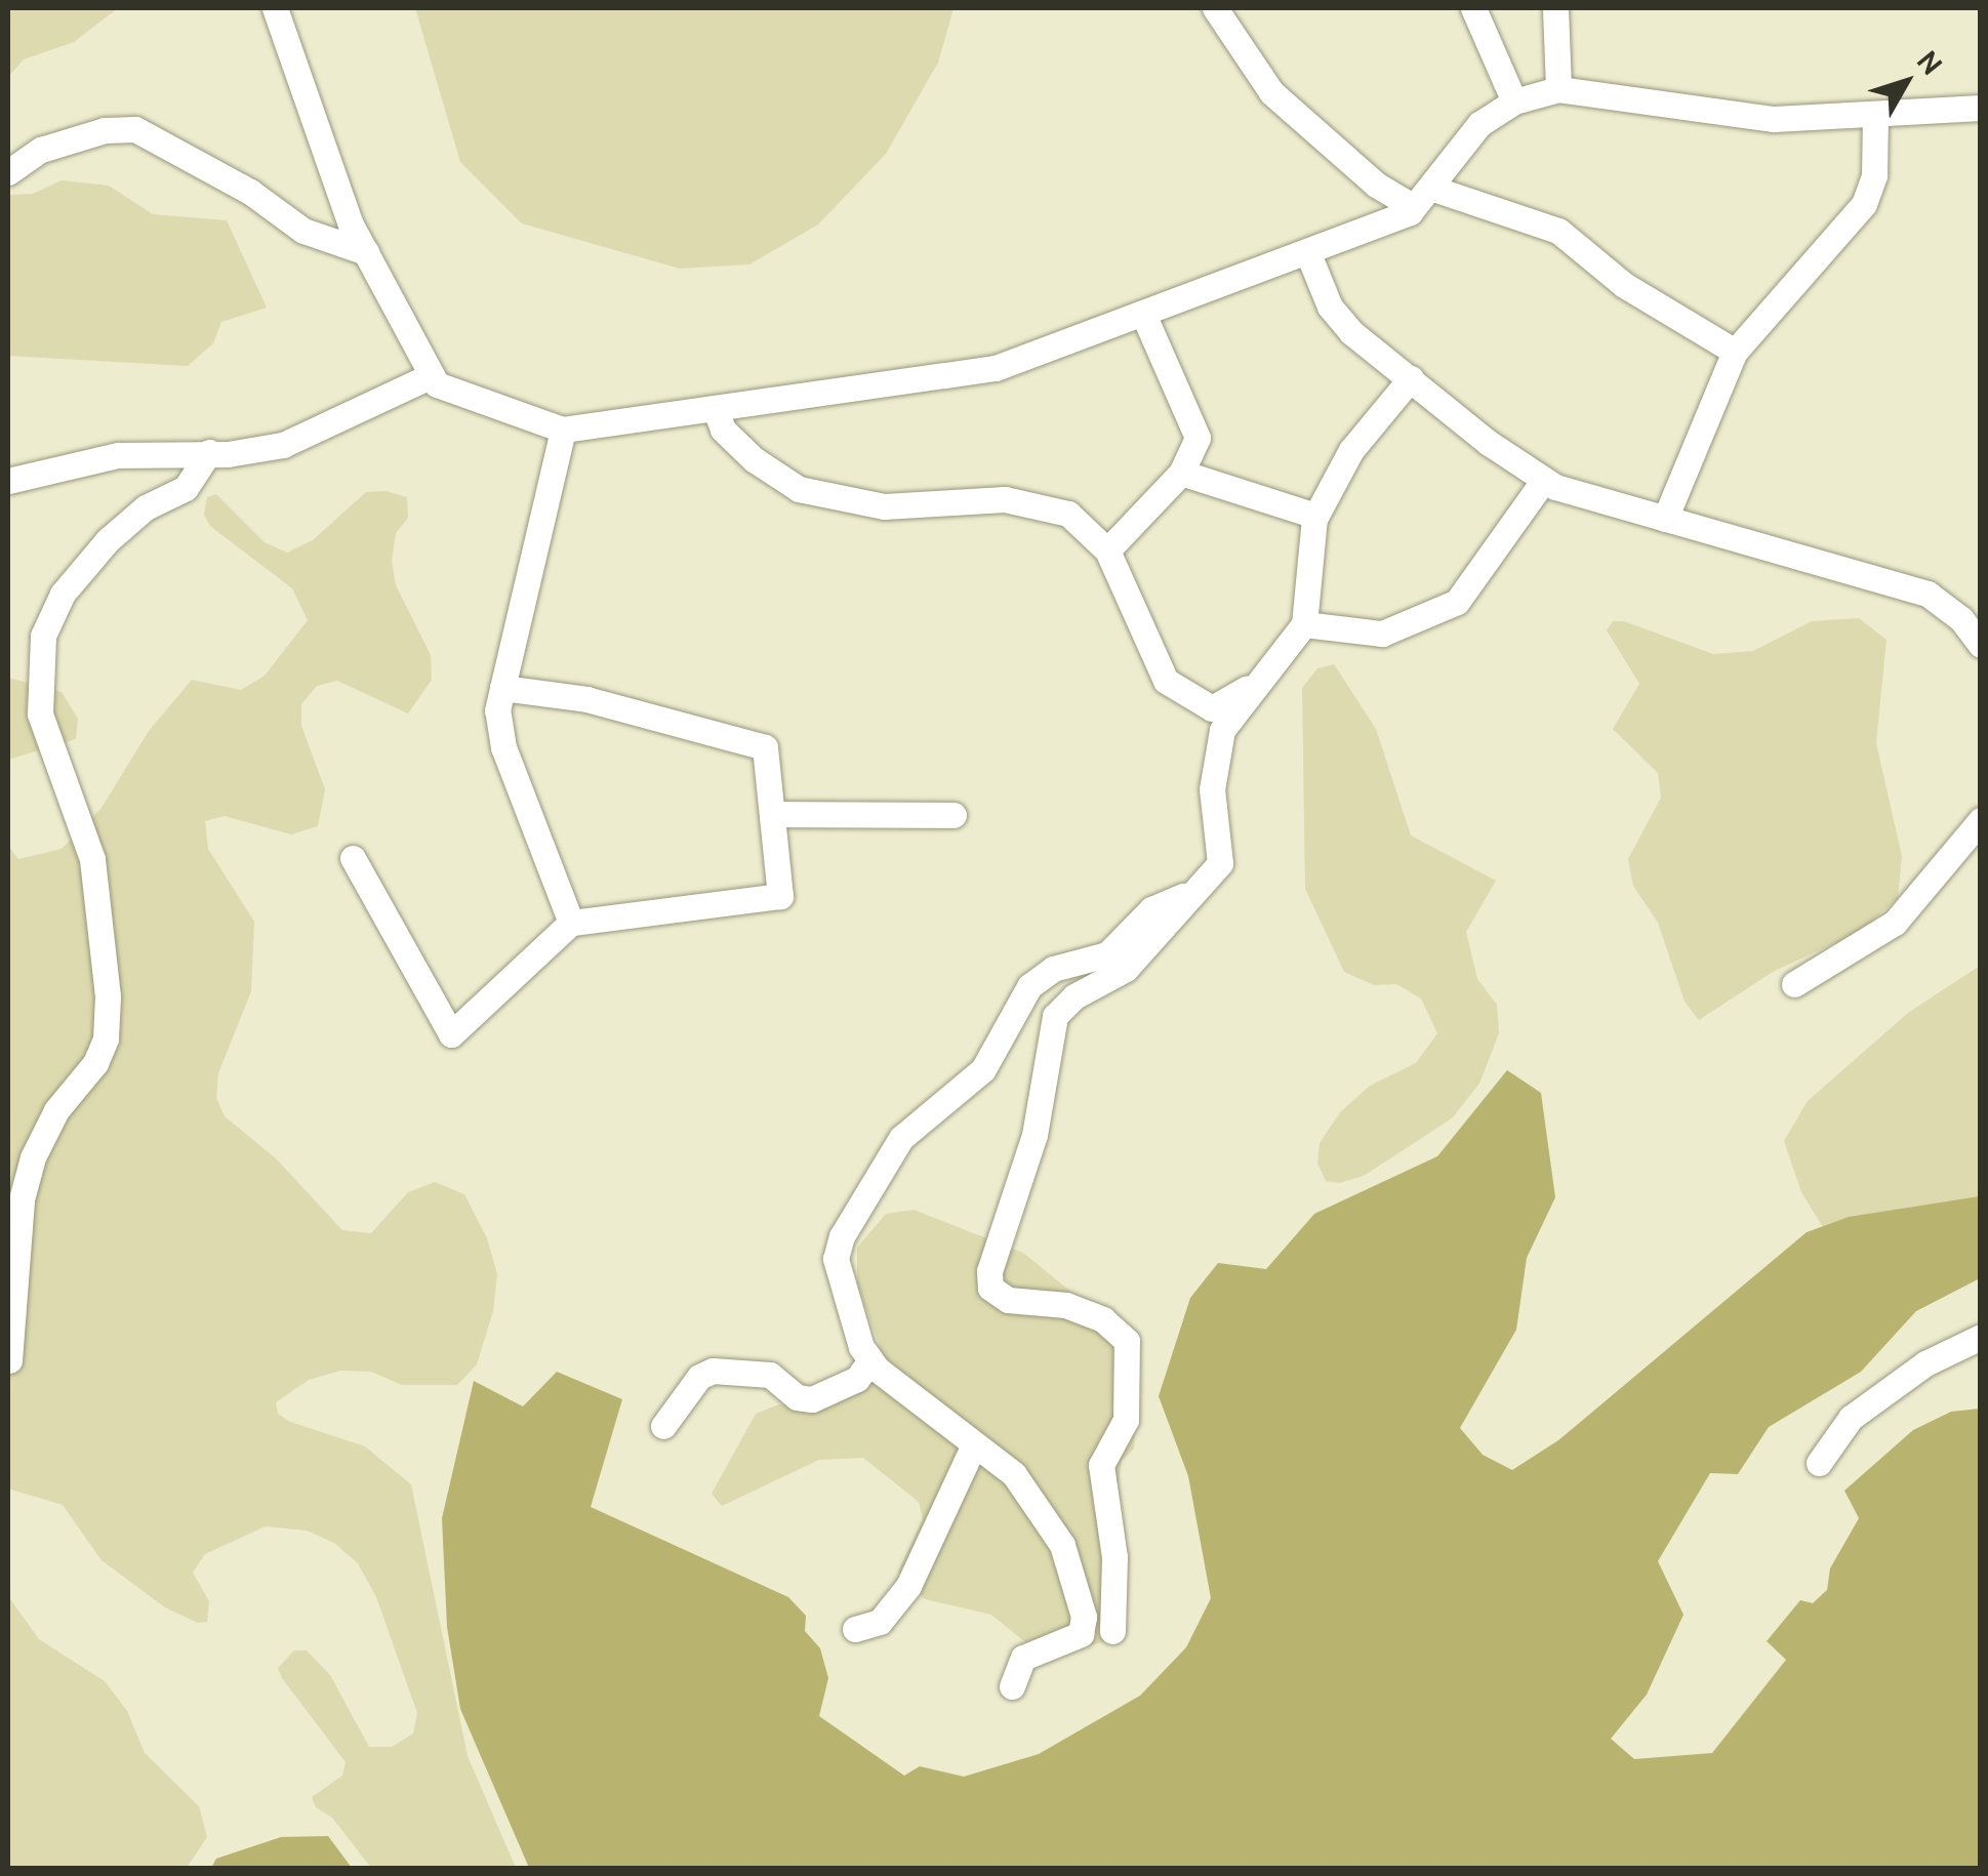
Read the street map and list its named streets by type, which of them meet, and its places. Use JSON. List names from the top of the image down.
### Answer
{
  "north": "top right"
}
